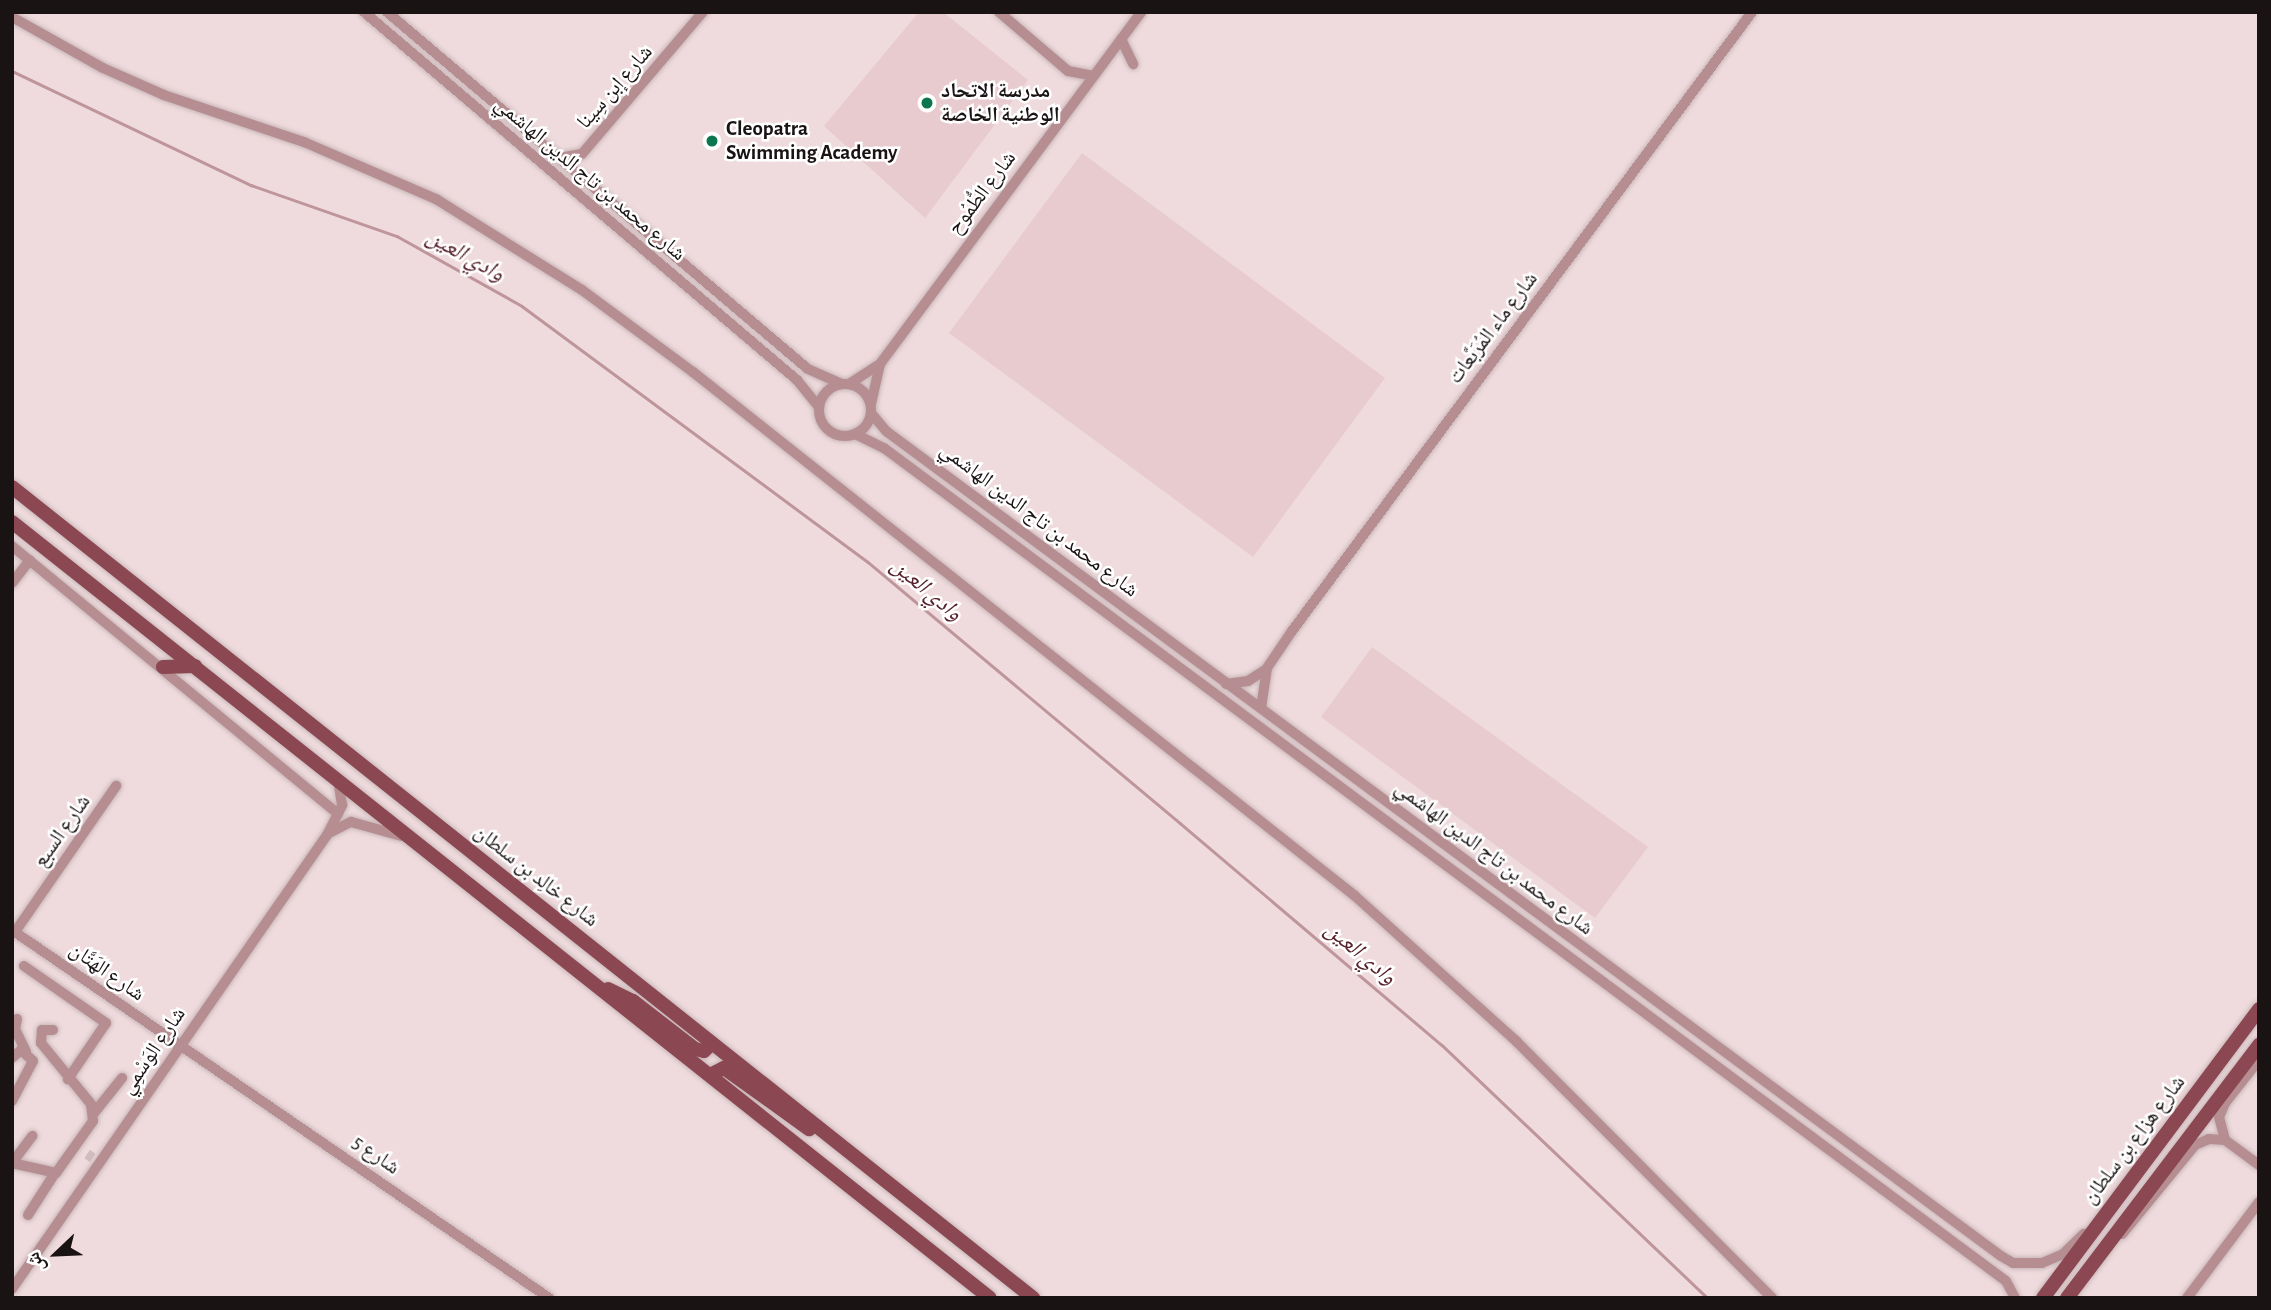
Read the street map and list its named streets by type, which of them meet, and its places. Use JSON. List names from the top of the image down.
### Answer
{
  "streets": {
    "main road": ["شارع خالِد بن سلطان", "شارع هزاع بن سلطان"],
    "street": [
      "شارع إبن سِينا",
      "شارع محمد بن تاج الدين الهاشمي",
      "شارع الطُّمُوح",
      "شارع ماء المُرَبَّعات",
      "شارع السبع",
      "شارع الهَتَّان",
      "شارع الوَسْمِي",
      "شارع 5"
    ]
  },
  "crossings": [
    ["شارع إبن سِينا", "شارع محمد بن تاج الدين الهاشمي"],
    ["شارع محمد بن تاج الدين الهاشمي", "شارع الطُّمُوح"],
    ["شارع محمد بن تاج الدين الهاشمي", "شارع ماء المُرَبَّعات"],
    ["شارع محمد بن تاج الدين الهاشمي", "شارع هزاع بن سلطان"],
    ["شارع السبع", "شارع الهَتَّان"],
    ["شارع الهَتَّان", "شارع الوَسْمِي"],
    ["شارع الهَتَّان", "شارع 5"],
    ["شارع الوَسْمِي", "شارع 5"]
  ],
  "water": ["وادي العين"],
  "places": ["مدرسة الاتحاد الوطنية الخاصة", "Cleopatra Swimming Academy"],
  "north": "bottom left"
}
